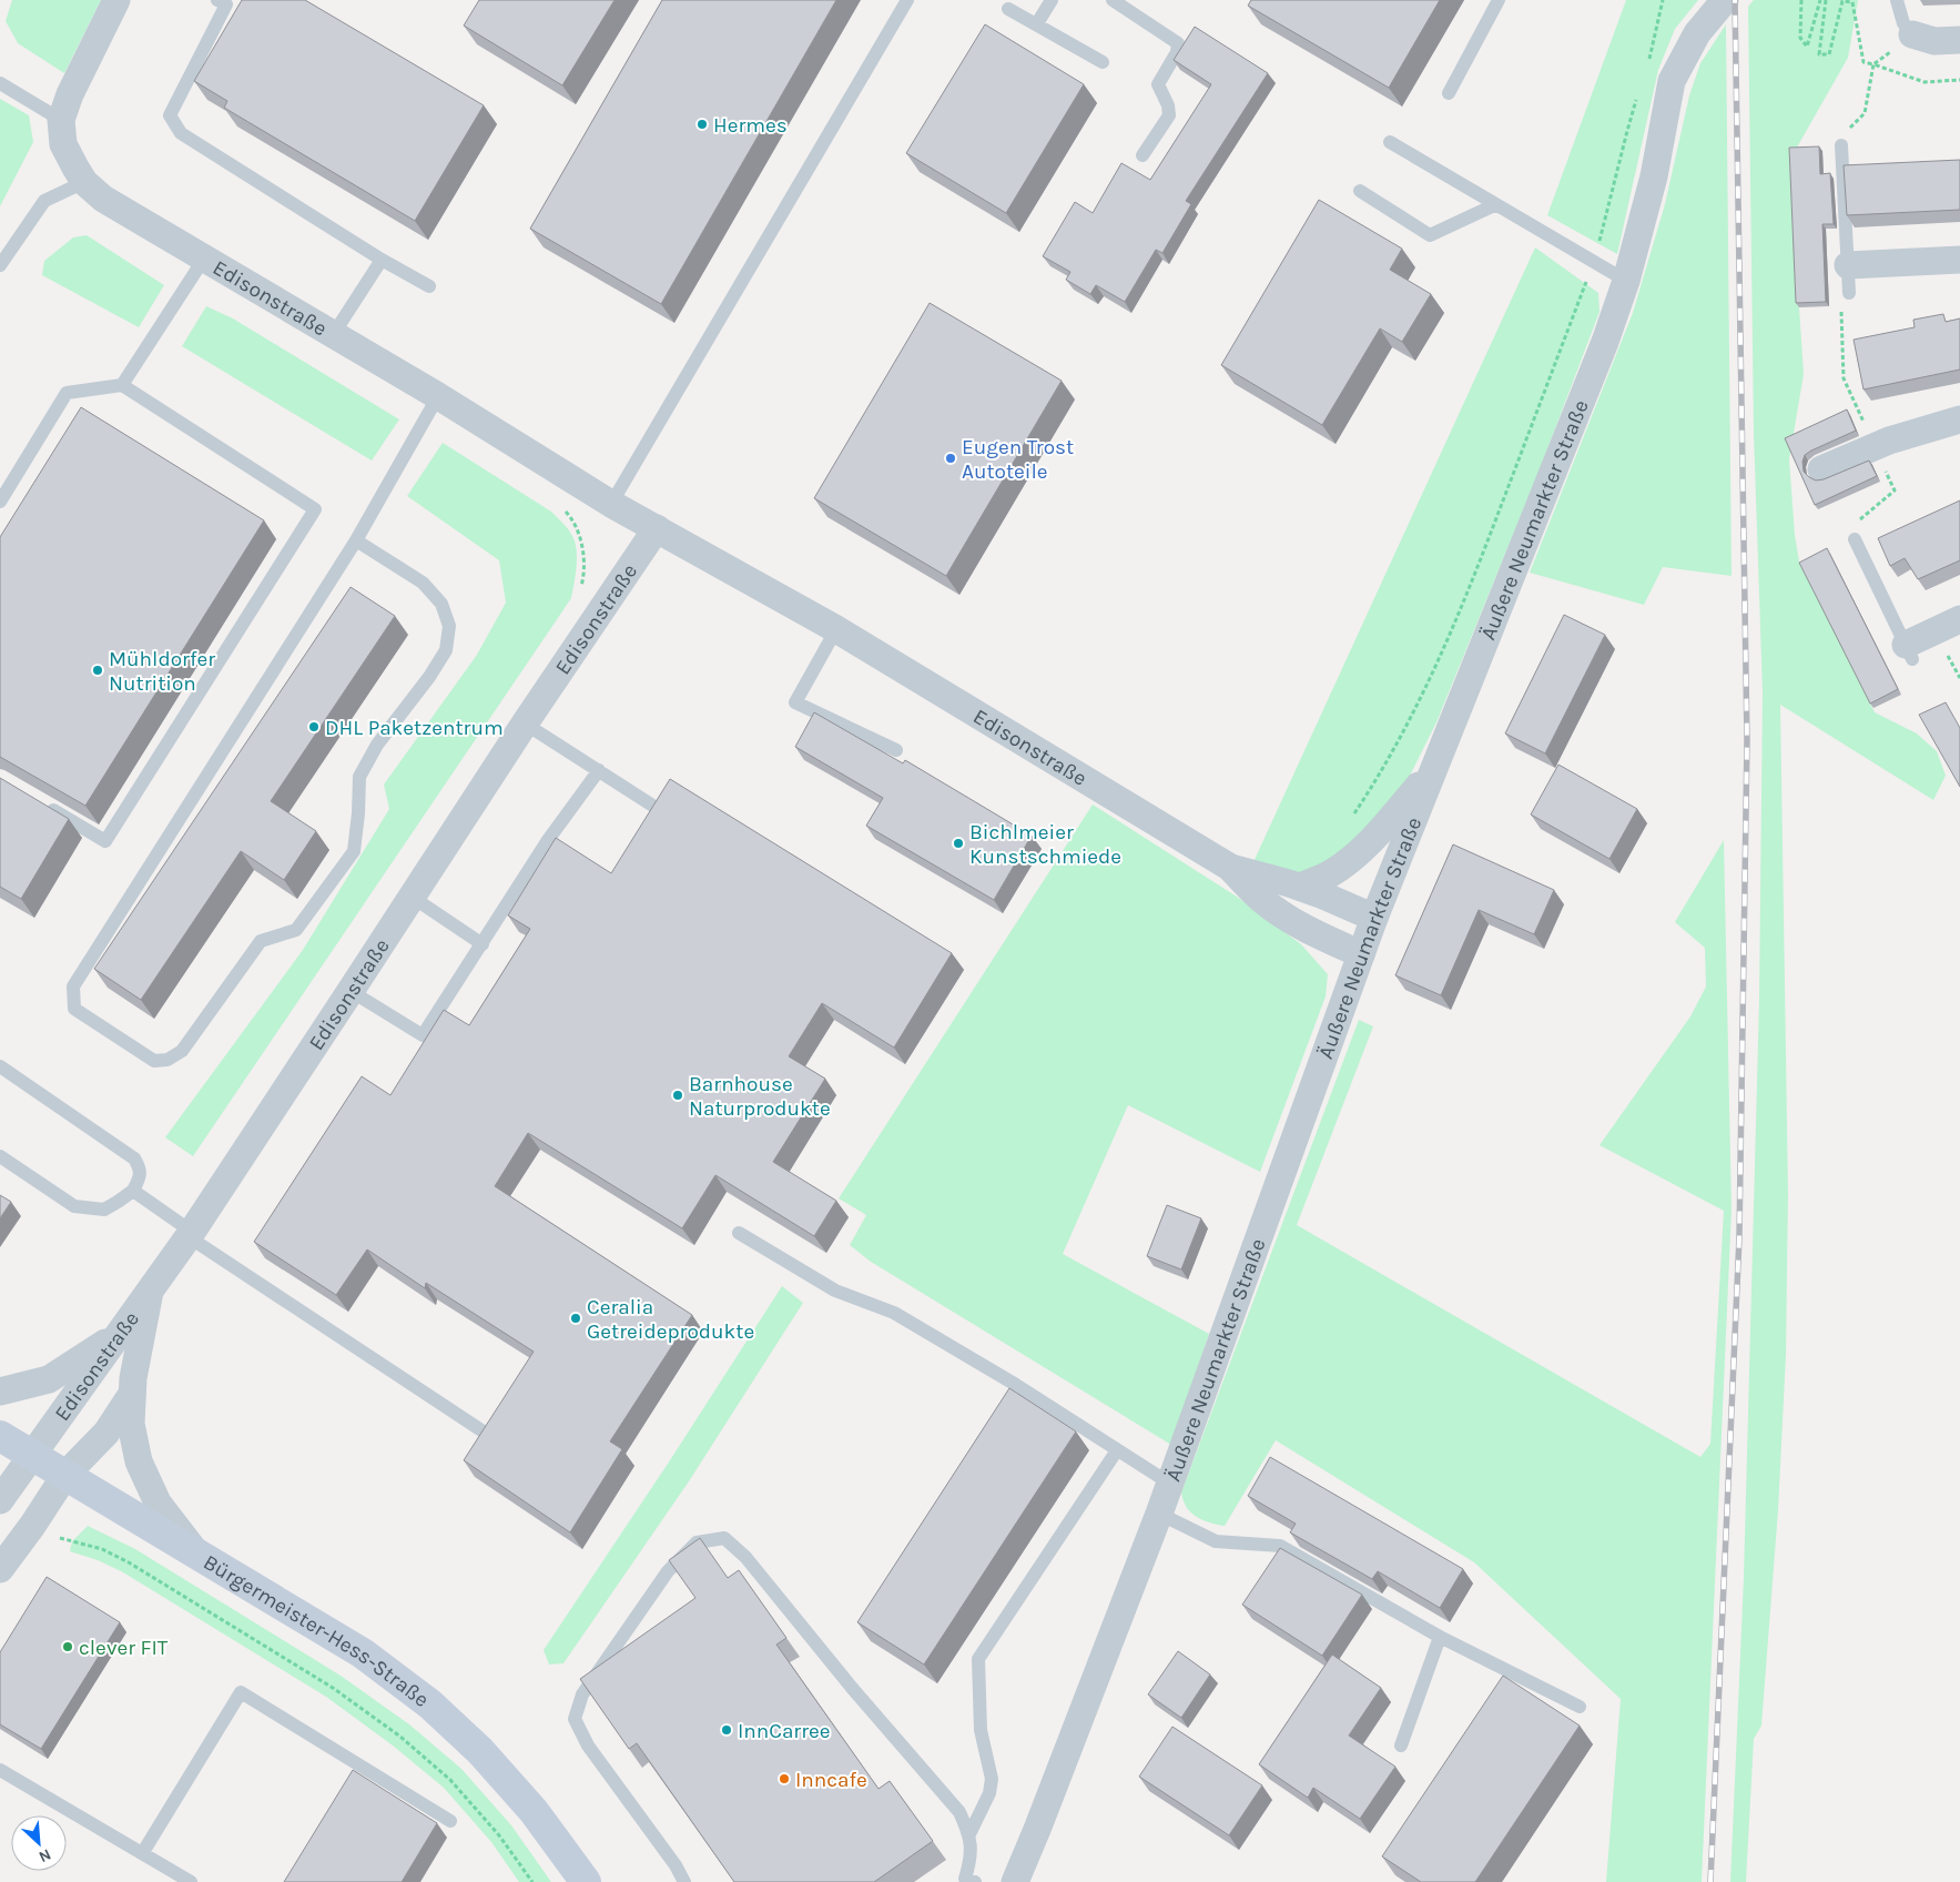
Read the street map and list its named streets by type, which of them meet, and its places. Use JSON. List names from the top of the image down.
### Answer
{
  "streets": {
    "main road": ["Bürgermeister-Hess-Straße"],
    "street": ["Edisonstraße", "Äußere Neumarkter Straße"]
  },
  "crossings": [
    ["Edisonstraße", "Äußere Neumarkter Straße"],
    ["Edisonstraße", "Bürgermeister-Hess-Straße"]
  ],
  "places": [
    "Hermes",
    "Eugen Trost Autoteile",
    "Mühldorfer Nutrition",
    "DHL Paketzentrum",
    "Bichlmeier Kunstschmiede",
    "Barnhouse Naturprodukte",
    "Ceralia Getreideprodukte",
    "clever FIT",
    "InnCarree",
    "Inncafe"
  ],
  "north": "bottom right"
}
